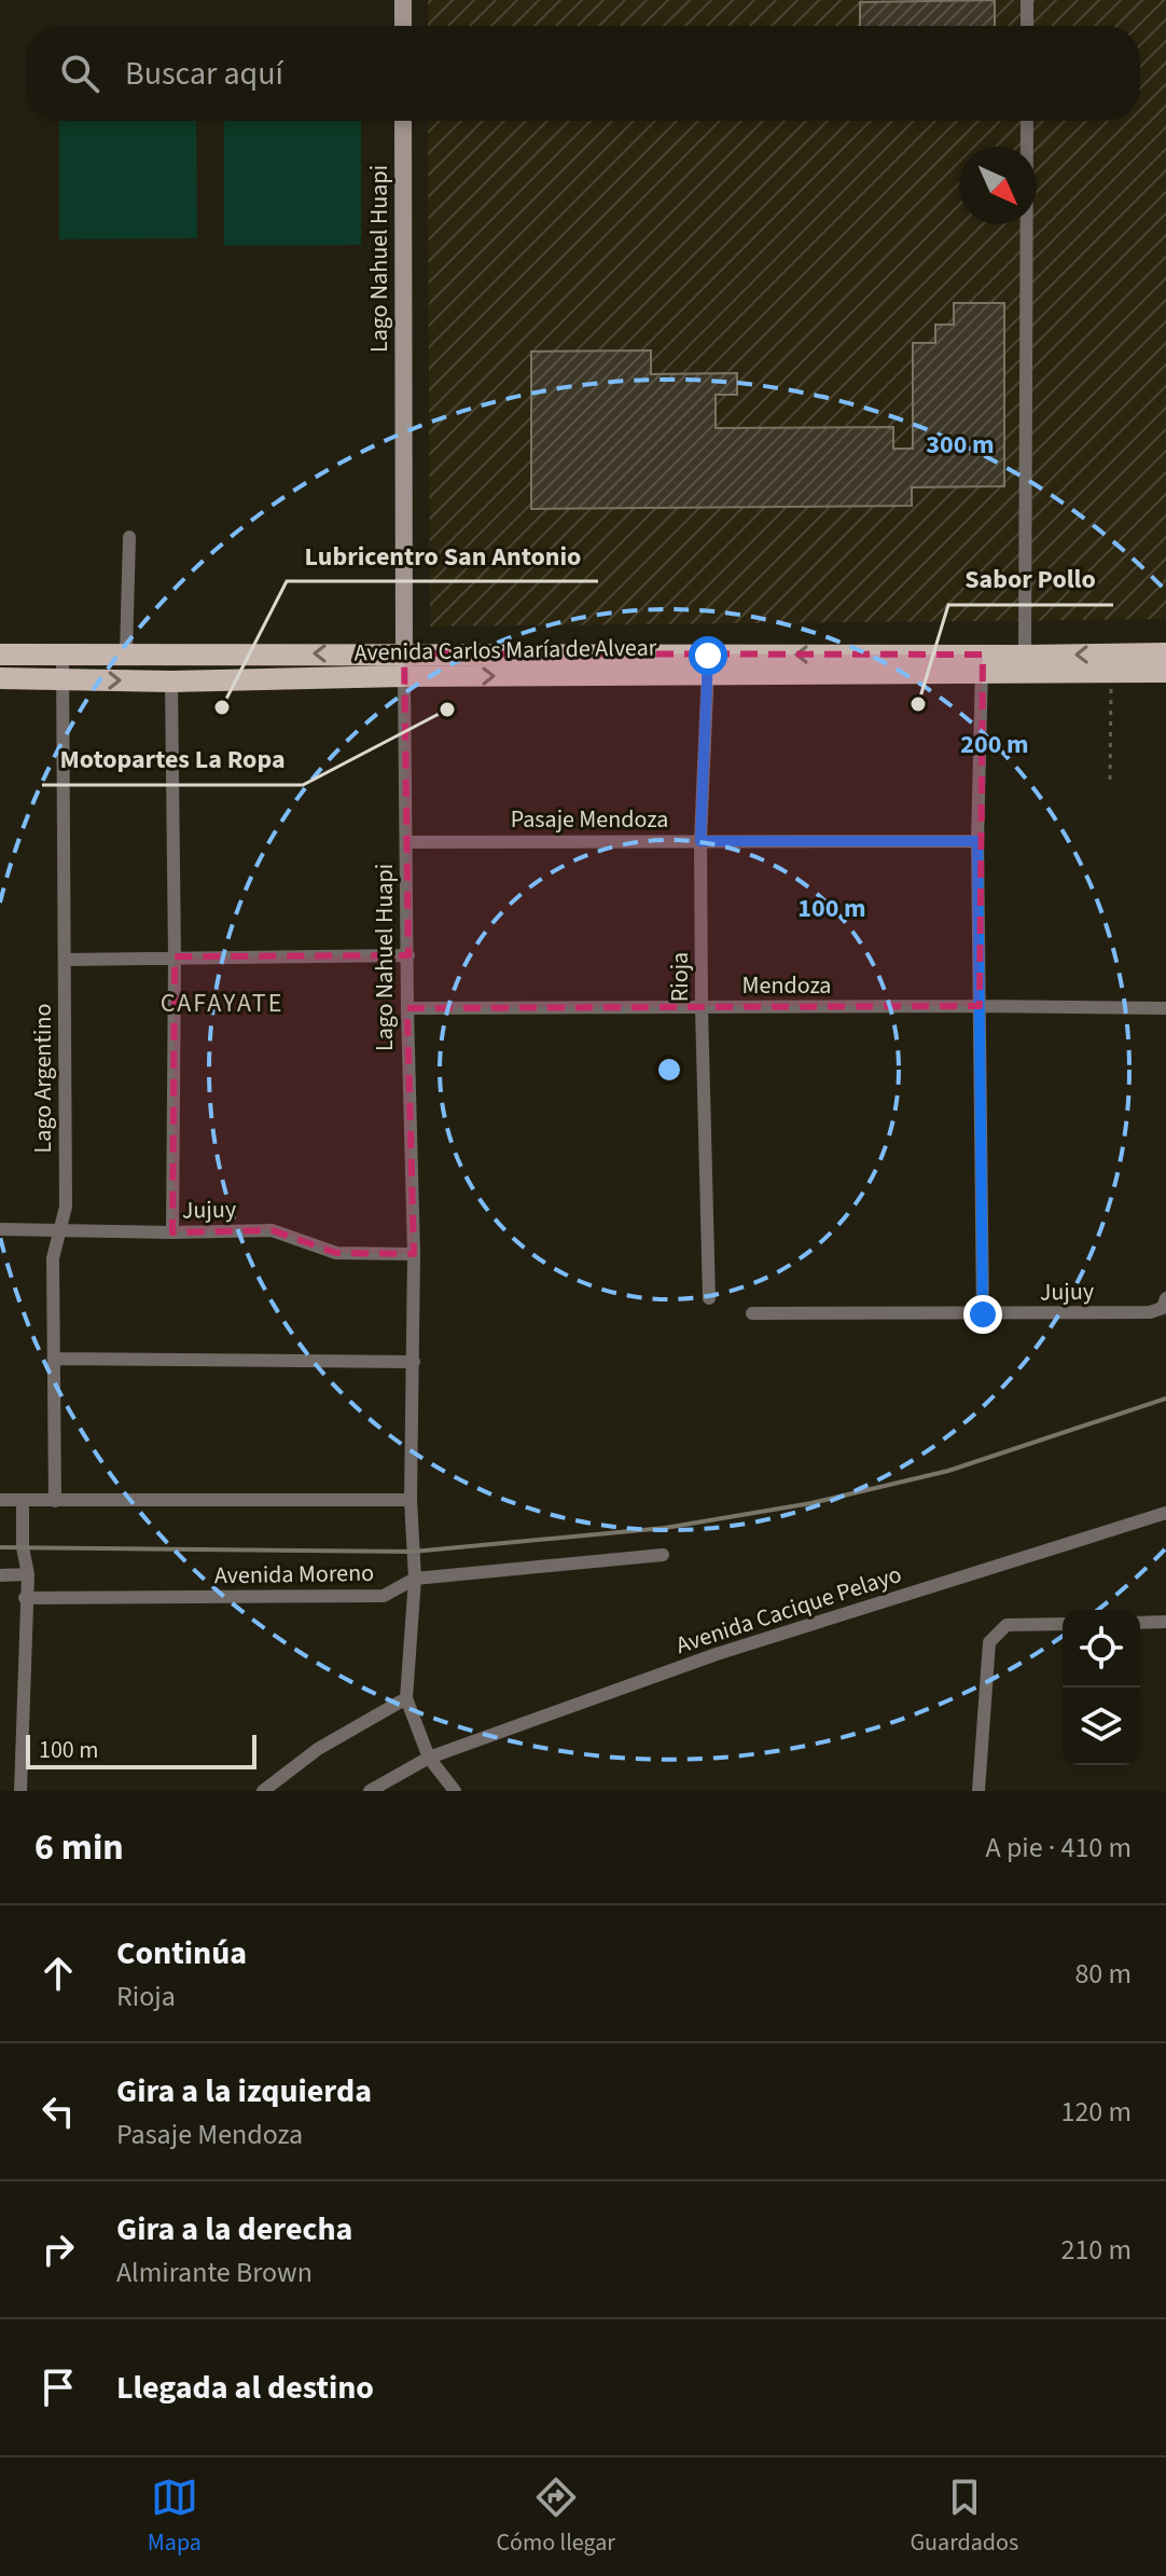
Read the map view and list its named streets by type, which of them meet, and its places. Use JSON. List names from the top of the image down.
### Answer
{
  "streets": {
    "main road": ["Lago Nahuel Huapi", "Avenida Carlos María de Alvear"],
    "street": [
      "Pasaje Mendoza",
      "Rioja",
      "Mendoza",
      "Lago Argentino",
      "Jujuy",
      "Avenida Moreno",
      "Avenida Cacique Pelayo"
    ]
  },
  "crossings": [
    ["Lago Nahuel Huapi", "Avenida Carlos María de Alvear"],
    ["Lago Nahuel Huapi", "Pasaje Mendoza"],
    ["Lago Nahuel Huapi", "Mendoza"],
    ["Lago Nahuel Huapi", "Jujuy"],
    ["Lago Nahuel Huapi", "Avenida Moreno"],
    ["Lago Nahuel Huapi", "Avenida Cacique Pelayo"],
    ["Avenida Carlos María de Alvear", "Rioja"],
    ["Avenida Carlos María de Alvear", "Lago Argentino"],
    ["Pasaje Mendoza", "Rioja"],
    ["Rioja", "Mendoza"],
    ["Lago Argentino", "Jujuy"]
  ],
  "districts": ["CAFAYATE"],
  "places": ["Sabor Pollo", "Lubricentro San Antonio", "Motopartes La Ropa"],
  "scale_bar": "100 m",
  "north": "bottom right",
  "page": {
    "search": "Buscar aquí",
    "scale": "100 m",
    "heading": ["6 min", "A pie · 410 m"],
    "list": [
      ["Continúa", "Rioja", "80 m"],
      ["Gira a la izquierda", "Pasaje Mendoza", "120 m"],
      ["Gira a la derecha", "Almirante Brown", "210 m"],
      "Llegada al destino"
    ],
    "nav": ["Mapa", "Cómo llegar", "Guardados"]
  },
  "rings": ["300 m", "200 m", "100 m"]
}
